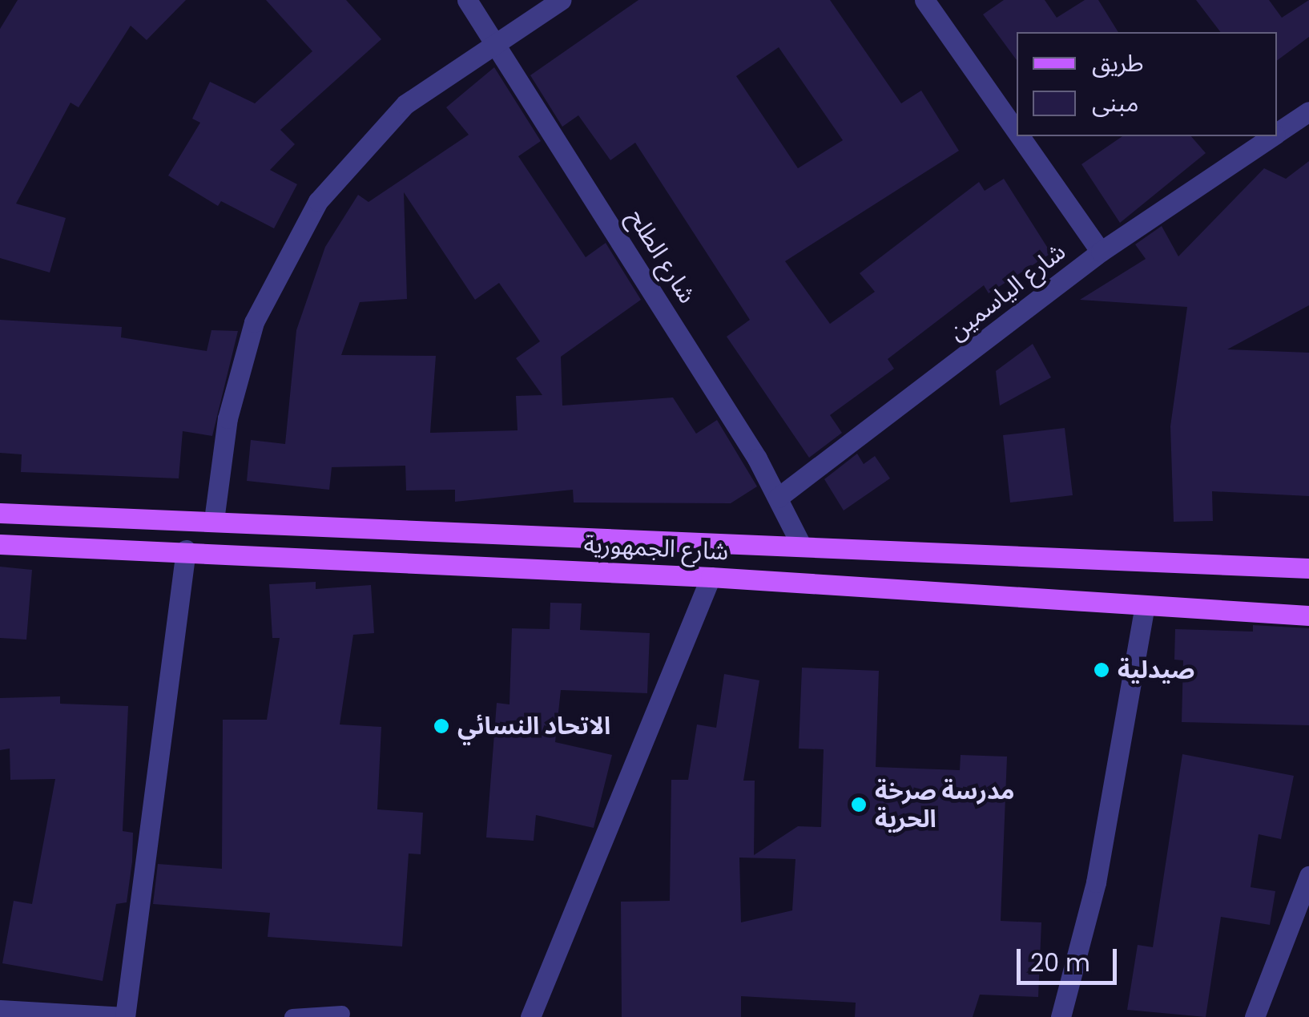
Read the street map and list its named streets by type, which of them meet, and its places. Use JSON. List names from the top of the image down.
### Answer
{
  "streets": {
    "main road": ["شارع الجمهورية"],
    "street": ["شارع الطلح", "شارع الياسمين"]
  },
  "crossings": [
    ["شارع الطلح", "شارع الياسمين"],
    ["شارع الطلح", "شارع الجمهورية"]
  ],
  "places": ["صيدلية", "الاتحاد النسائي", "مدرسة صرخة الحرية"],
  "legend": ["طريق", "مبنى"],
  "scale_bar": "20 m"
}
